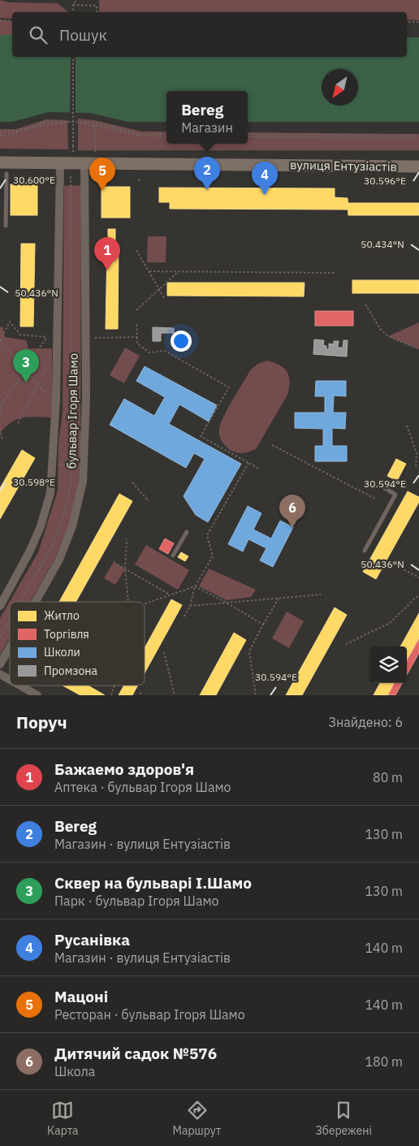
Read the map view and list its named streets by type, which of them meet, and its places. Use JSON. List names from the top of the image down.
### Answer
{
  "streets": {
    "street": ["вулиця Ентузіастів", "бульвар Ігоря Шамо"]
  },
  "crossings": [
    ["вулиця Ентузіастів", "бульвар Ігоря Шамо"]
  ],
  "legend": [
    "Житло",
    "Торгівля",
    "Школи",
    "Промзона"
  ],
  "north": "bottom left",
  "page": {
    "search": "Пошук",
    "popup": ["Bereg", "Магазин"],
    "pins": [
      "2",
      "5",
      "4",
      "1",
      "3",
      "6"
    ],
    "heading": ["Поруч", "Знайдено: 6"],
    "list": [
      {
        "mark": "1",
        "name": "Бажаемо здоров'я",
        "note": "Аптека · бульвар Ігоря Шамо",
        "value": "80 m"
      },
      {
        "mark": "2",
        "name": "Bereg",
        "note": "Магазин · вулиця Ентузіастів",
        "value": "130 m"
      },
      {
        "mark": "3",
        "name": "Сквер на бульварі І.Шамо",
        "note": "Парк · бульвар Ігоря Шамо",
        "value": "130 m"
      },
      {
        "mark": "4",
        "name": "Русанівка",
        "note": "Магазин · вулиця Ентузіастів",
        "value": "140 m"
      },
      {
        "mark": "5",
        "name": "Мацоні",
        "note": "Ресторан · бульвар Ігоря Шамо",
        "value": "140 m"
      },
      {
        "mark": "6",
        "name": "Дитячий садок №576",
        "note": "Школа",
        "value": "180 m"
      }
    ],
    "nav": ["Карта", "Маршрут", "Збережені"]
  },
  "coordinates": [
    "30.600°E",
    "30.596°E",
    "50.434°N",
    "50.436°N",
    "30.598°E",
    "30.594°E"
  ]
}
